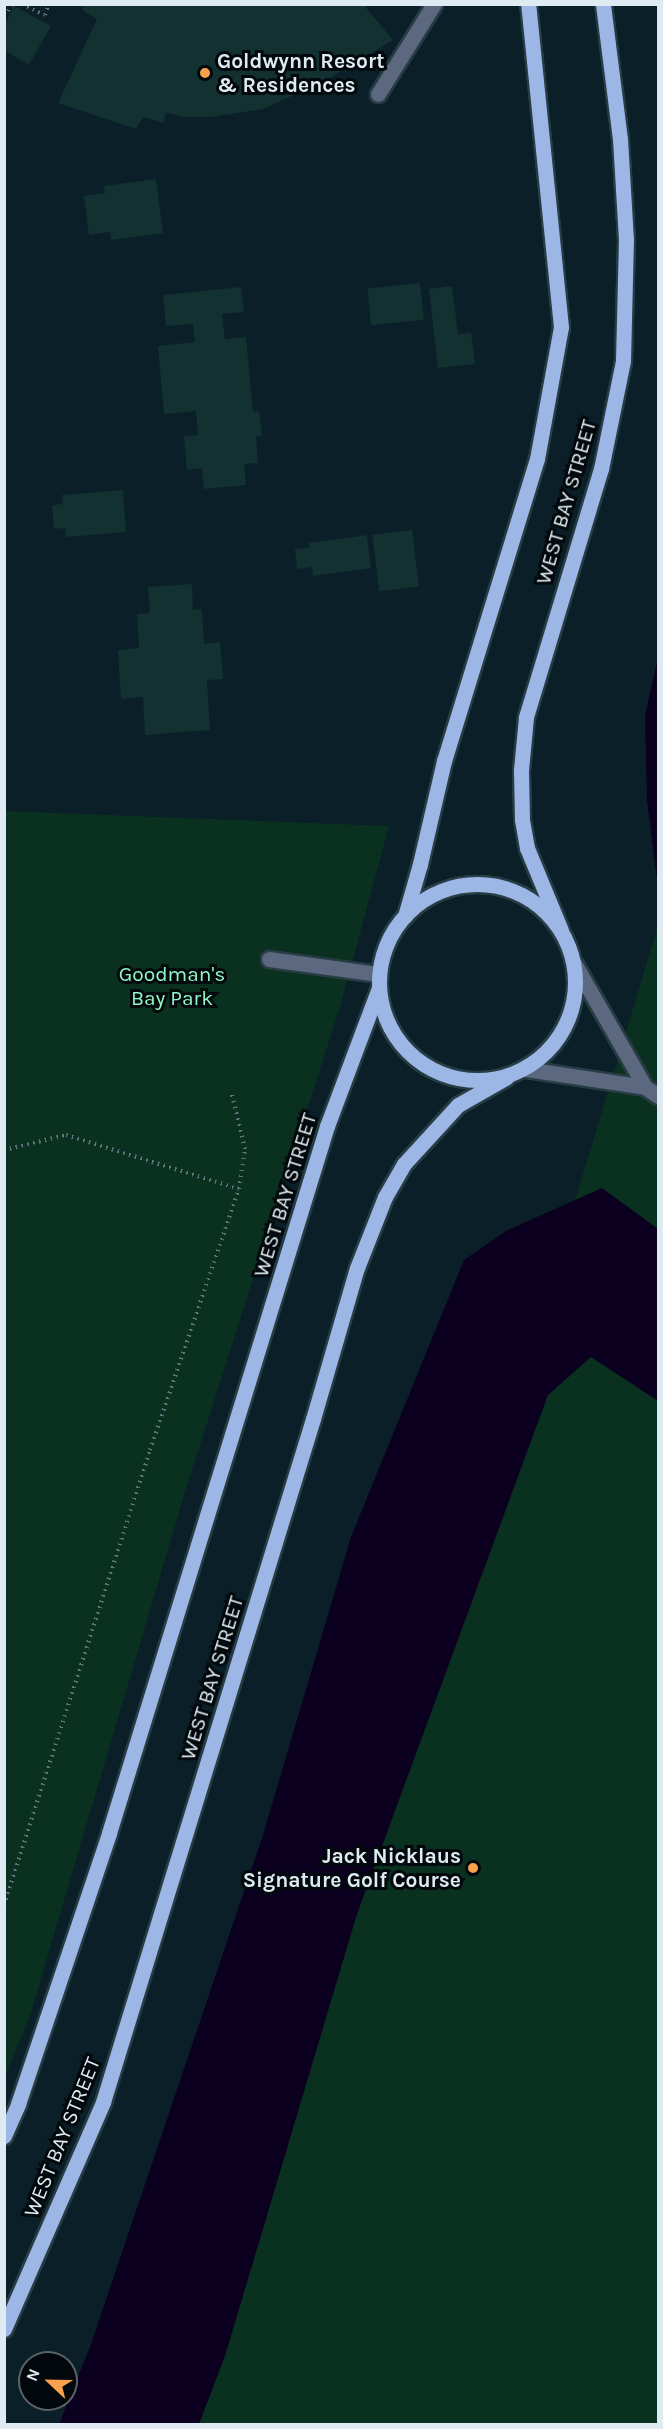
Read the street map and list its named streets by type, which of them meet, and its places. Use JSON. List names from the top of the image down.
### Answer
{
  "streets": {
    "main road": ["WEST BAY STREET"]
  },
  "parks": ["Goodman's Bay Park"],
  "places": ["Goldwynn Resort & Residences", "Jack Nicklaus Signature Golf Course"],
  "north": "left"
}
